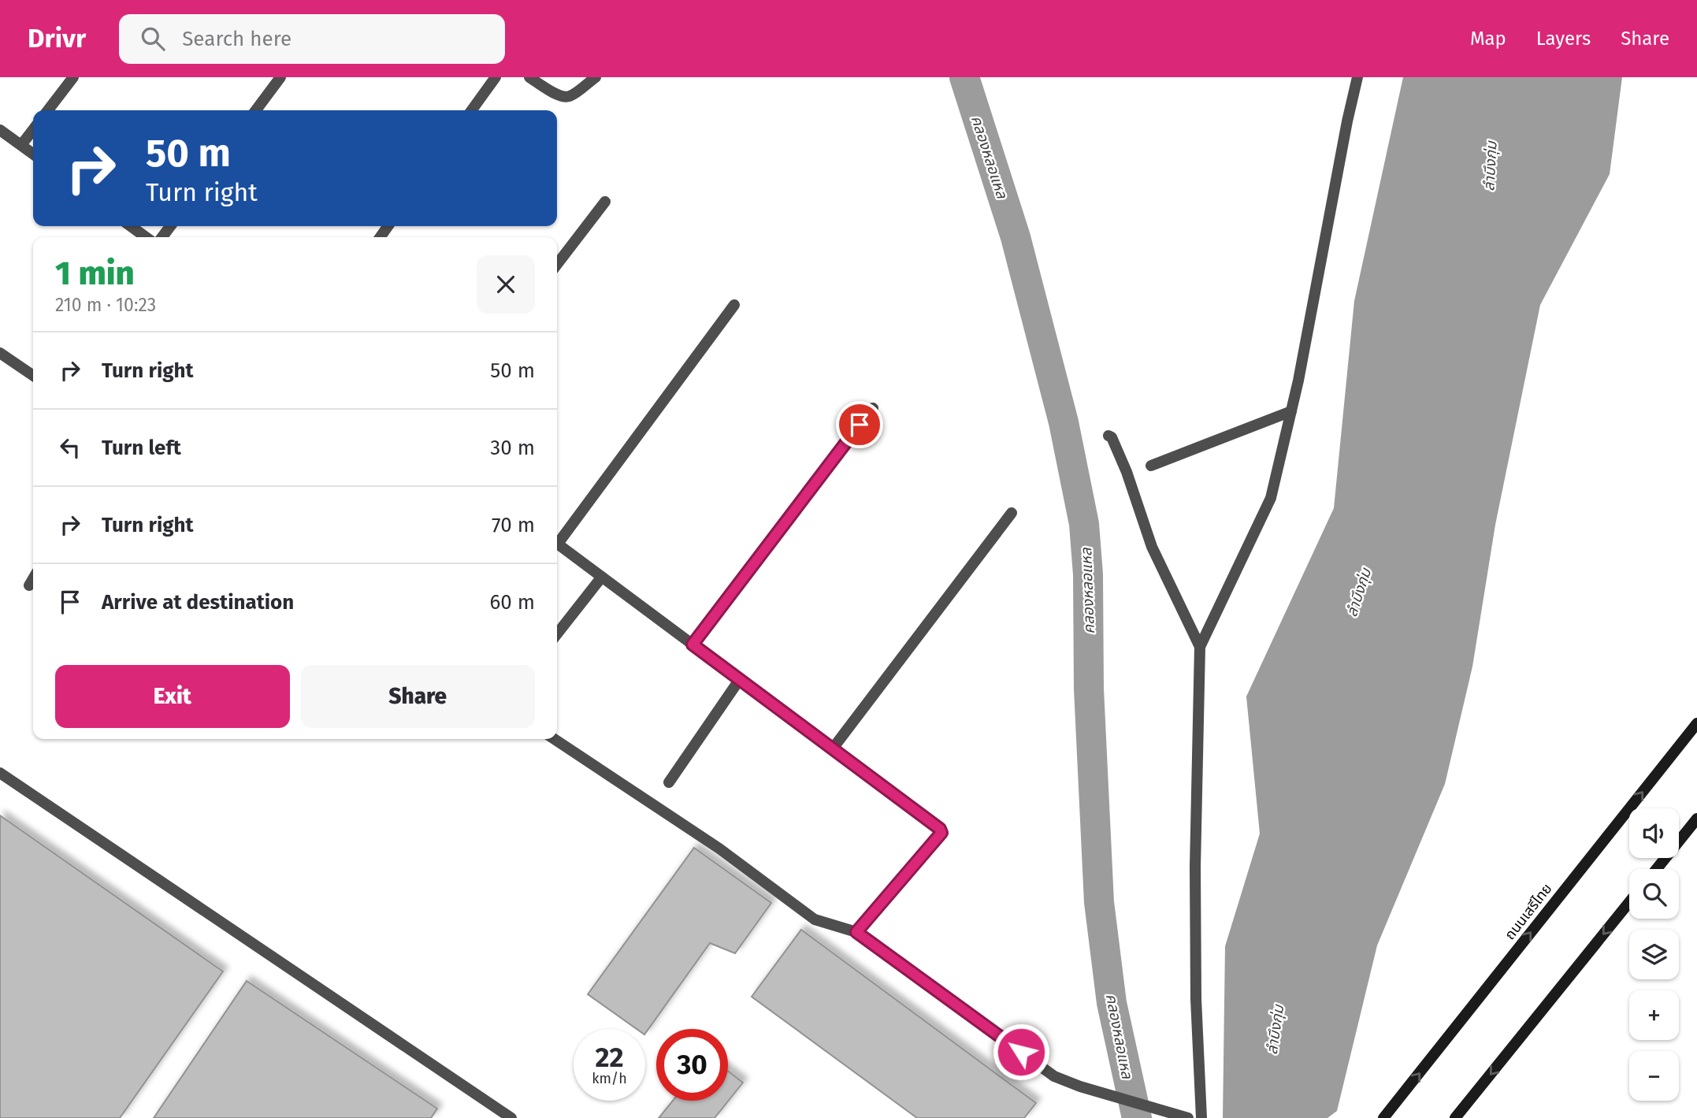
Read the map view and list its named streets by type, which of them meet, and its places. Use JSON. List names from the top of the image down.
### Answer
{
  "streets": {
    "main road": ["ถนนเสรีไทย"]
  },
  "water": ["คลองหลอแหล", "ลำบึงกุ่ม"],
  "page": {
    "header": "Drivr",
    "search": "Search here",
    "nav": ["Map", "Layers", "Share"],
    "turn": ["50 m", "Turn right"],
    "heading": ["1 min", "210 m · 10:23"],
    "list": [
      {
        "name": "Turn right",
        "value": "50 m"
      },
      {
        "name": "Turn left",
        "value": "30 m"
      },
      {
        "name": "Turn right",
        "value": "70 m"
      },
      {
        "name": "Arrive at destination",
        "value": "60 m"
      }
    ],
    "buttons": ["Exit", "Share"],
    "map_buttons": ["+", "−"],
    "speed": "22 km/h",
    "limit": "30"
  }
}
